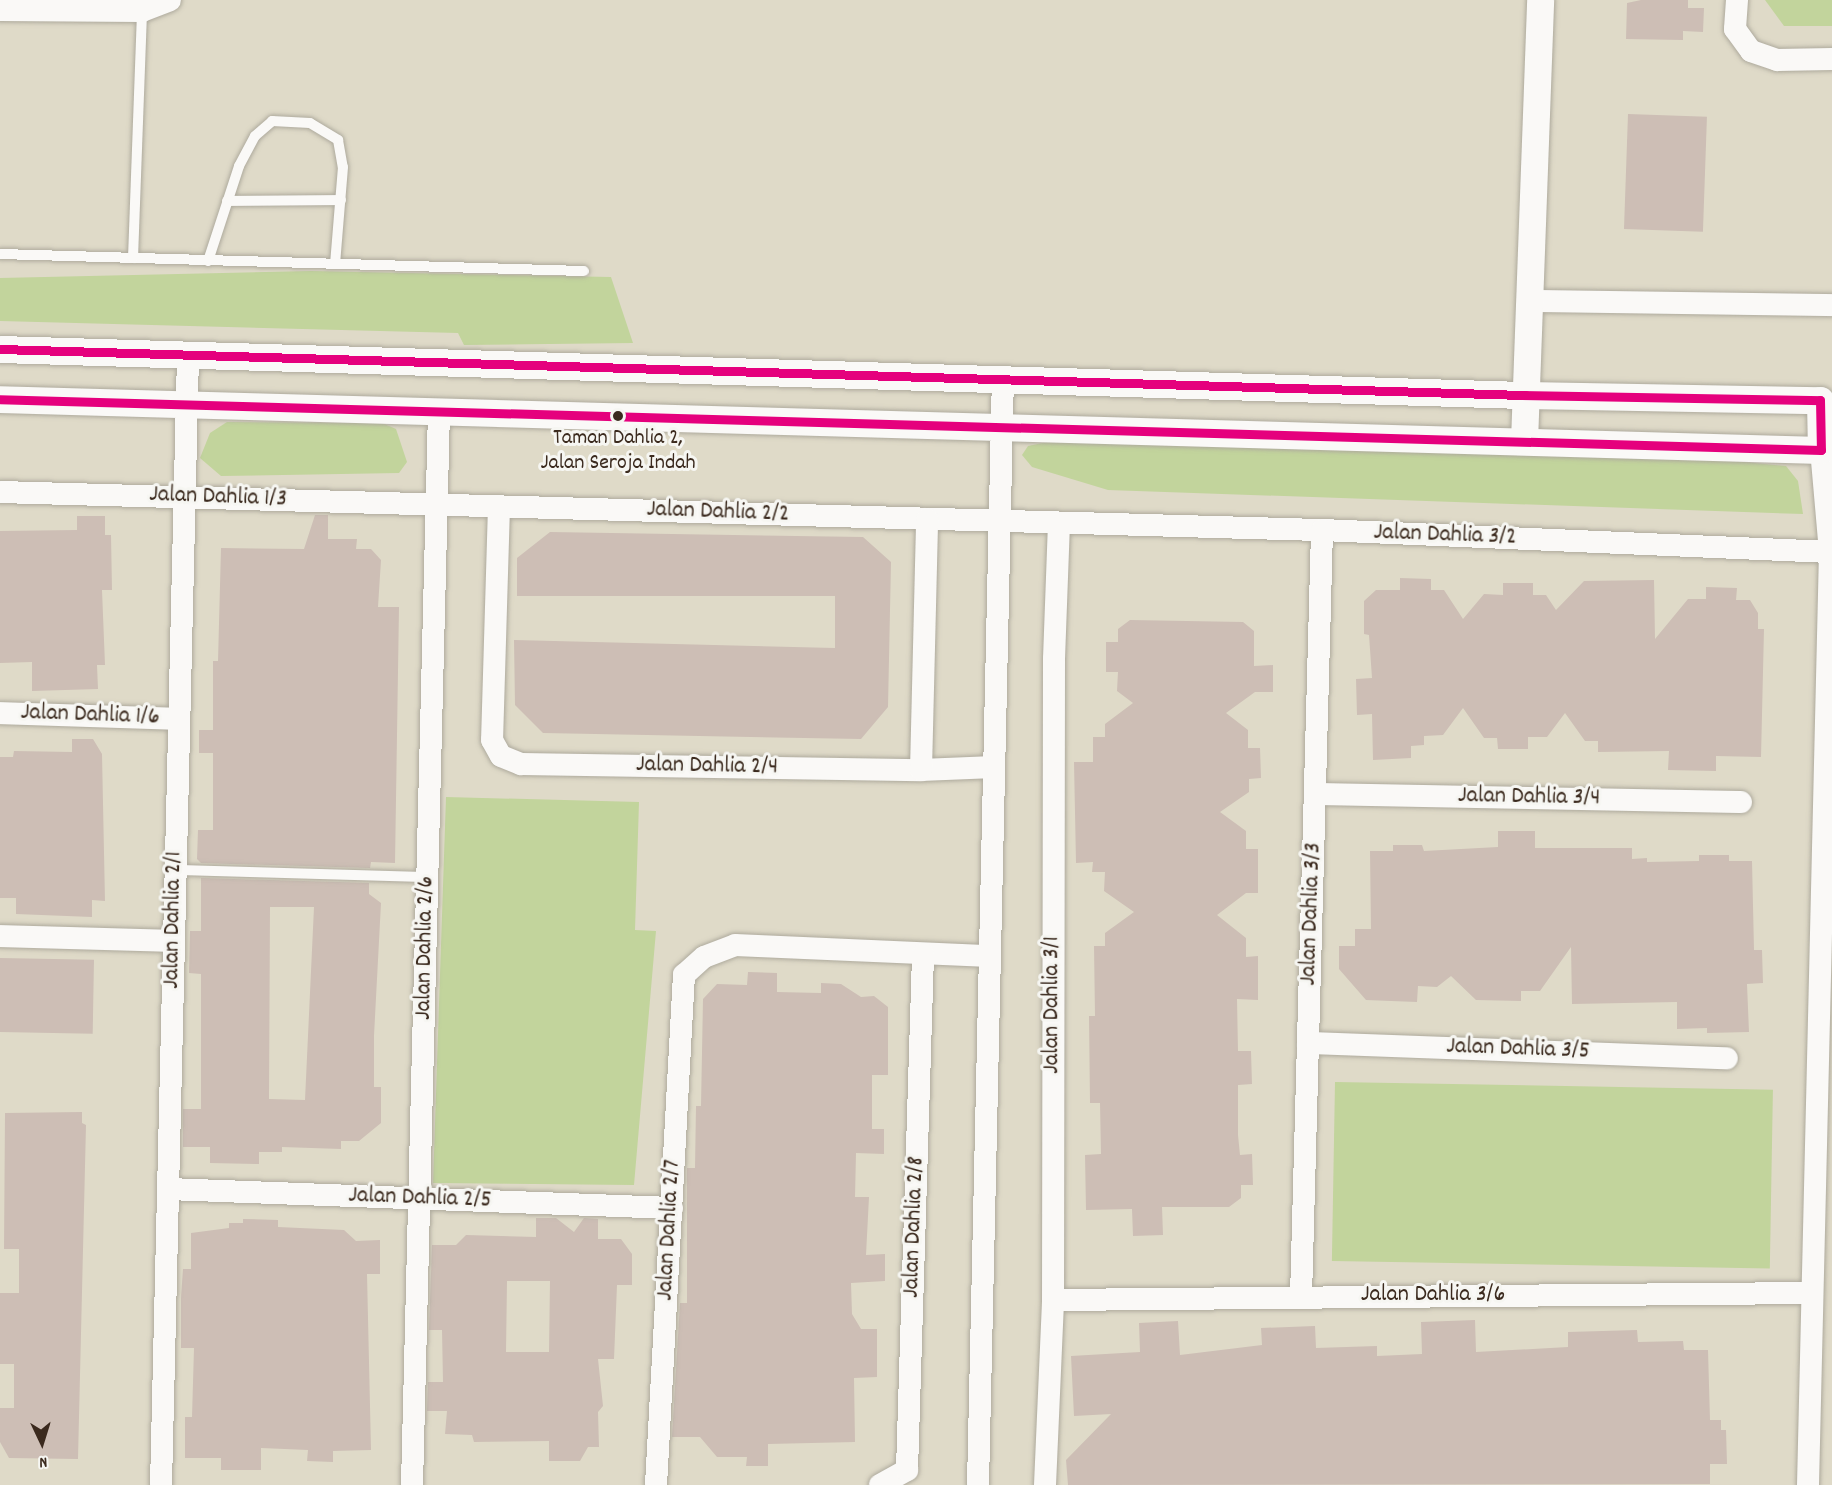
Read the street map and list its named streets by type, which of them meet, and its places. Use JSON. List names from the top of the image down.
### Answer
{
  "streets": {
    "street": [
      "Jalan Dahlia 1/3",
      "Jalan Dahlia 2/2",
      "Jalan Dahlia 3/2",
      "Jalan Dahlia 1/6",
      "Jalan Dahlia 2/4",
      "Jalan Dahlia 3/4",
      "Jalan Dahlia 3/3",
      "Jalan Dahlia 2/1",
      "Jalan Dahlia 2/6",
      "Jalan Dahlia 3/1",
      "Jalan Dahlia 3/5",
      "Jalan Dahlia 2/5",
      "Jalan Dahlia 2/8",
      "Jalan Dahlia 2/7",
      "Jalan Dahlia 3/6"
    ]
  },
  "crossings": [
    ["Jalan Dahlia 1/3", "Jalan Dahlia 2/2"],
    ["Jalan Dahlia 1/3", "Jalan Dahlia 2/1"],
    ["Jalan Dahlia 1/3", "Jalan Dahlia 2/6"],
    ["Jalan Dahlia 2/2", "Jalan Dahlia 3/2"],
    ["Jalan Dahlia 2/2", "Jalan Dahlia 2/4"],
    ["Jalan Dahlia 2/2", "Jalan Dahlia 2/6"],
    ["Jalan Dahlia 2/2", "Jalan Dahlia 3/1"],
    ["Jalan Dahlia 3/2", "Jalan Dahlia 3/3"],
    ["Jalan Dahlia 3/2", "Jalan Dahlia 3/1"],
    ["Jalan Dahlia 1/6", "Jalan Dahlia 2/1"],
    ["Jalan Dahlia 3/4", "Jalan Dahlia 3/3"],
    ["Jalan Dahlia 3/3", "Jalan Dahlia 3/5"],
    ["Jalan Dahlia 3/3", "Jalan Dahlia 3/6"],
    ["Jalan Dahlia 2/1", "Jalan Dahlia 2/5"],
    ["Jalan Dahlia 2/6", "Jalan Dahlia 2/5"],
    ["Jalan Dahlia 3/1", "Jalan Dahlia 3/6"],
    ["Jalan Dahlia 2/5", "Jalan Dahlia 2/7"],
    ["Jalan Dahlia 2/8", "Jalan Dahlia 2/7"]
  ],
  "places": ["Taman Dahlia 2, Jalan Seroja Indah"],
  "north": "bottom"
}
